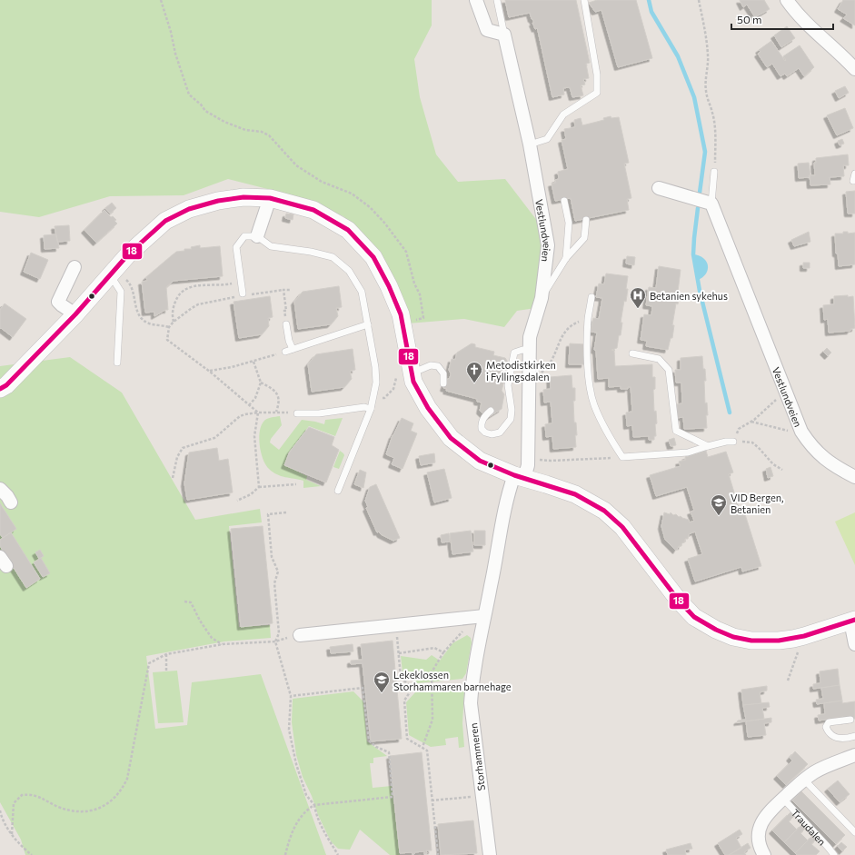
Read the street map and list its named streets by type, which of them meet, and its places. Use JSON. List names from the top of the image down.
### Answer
{
  "streets": {
    "street": ["Vestlundveien", "Storhammeren"],
    "lane": ["Traudalen"]
  },
  "crossings": [
    ["Vestlundveien", "Storhammeren"]
  ],
  "places": {
    "hospital": ["Betanien sykehus"],
    "church": ["Metodistkirken i Fyllingsdalen"],
    "school or university": ["VID Bergen, Betanien", "Lekeklossen Storhammaren barnehage"]
  },
  "lines": ["transit line 18"],
  "scale_bar": "50 m"
}
